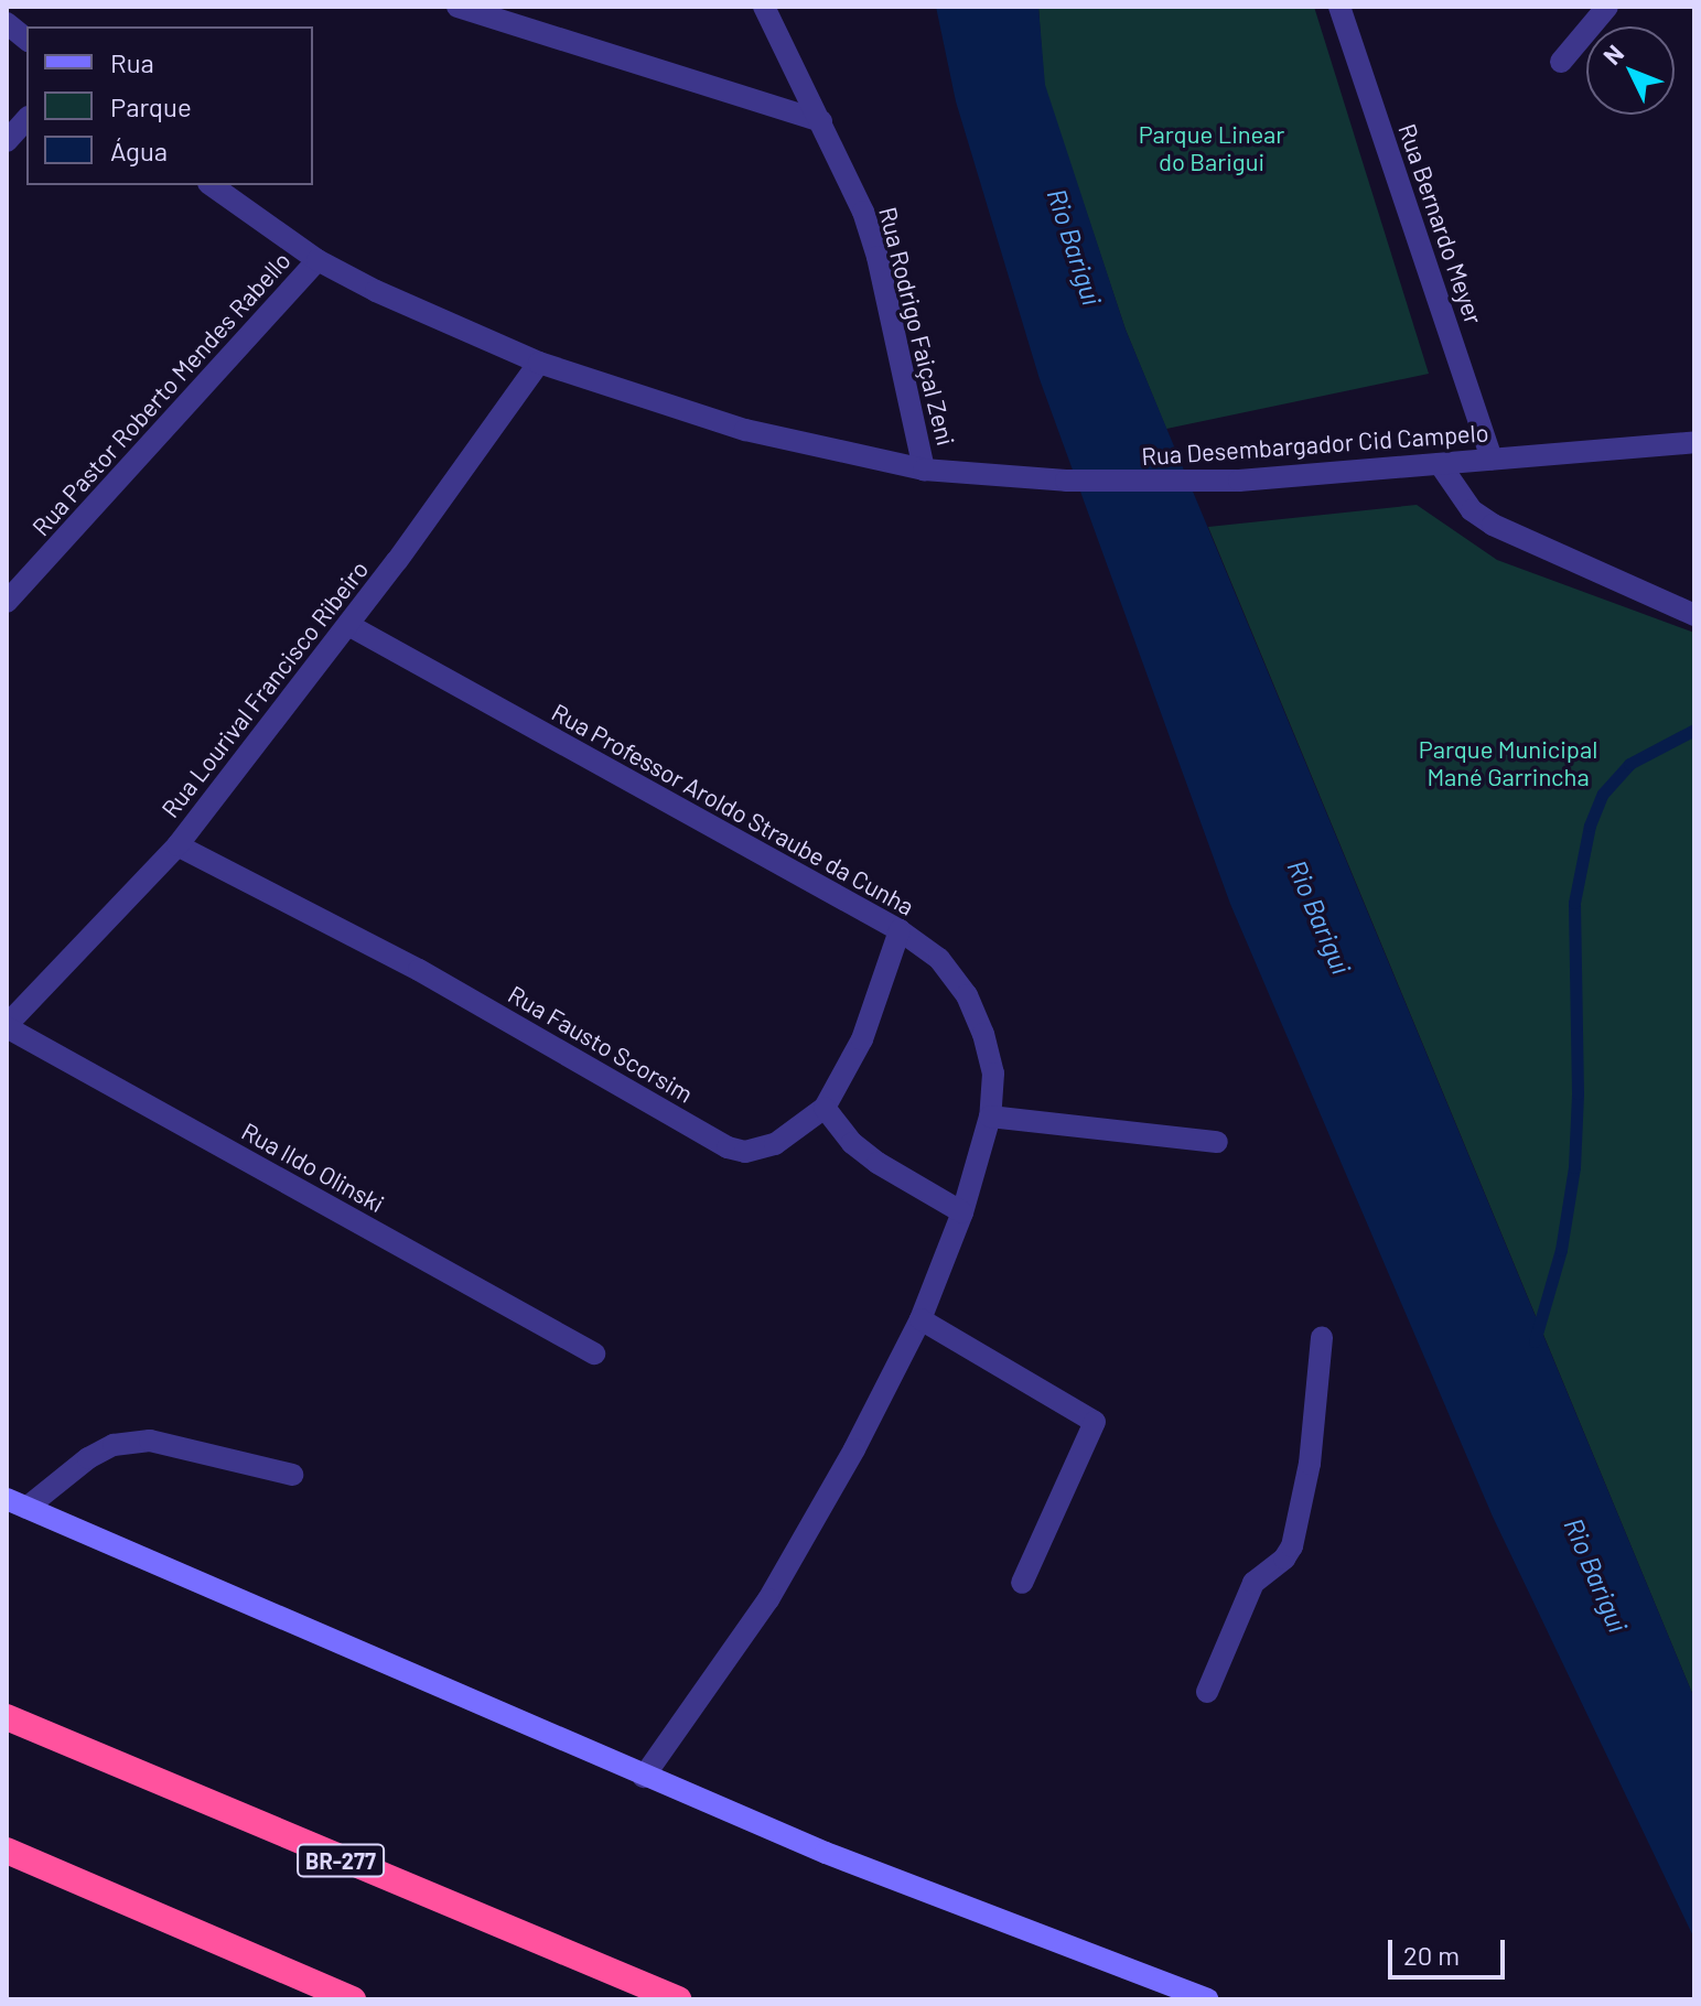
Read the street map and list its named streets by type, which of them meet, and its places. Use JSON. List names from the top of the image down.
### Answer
{
  "streets": {
    "highway": ["BR-277"],
    "street": [
      "Rua Bernardo Meyer",
      "Rua Rodrigo Faiçal Zeni",
      "Rua Pastor Roberto Mendes Rabello",
      "Rua Desembargador Cid Campelo",
      "Rua Lourival Francisco Ribeiro",
      "Rua Professor Aroldo Straube da Cunha",
      "Rua Fausto Scorsim",
      "Rua Ildo Olinski"
    ]
  },
  "crossings": [
    ["Rua Bernardo Meyer", "Rua Desembargador Cid Campelo"],
    ["Rua Rodrigo Faiçal Zeni", "Rua Desembargador Cid Campelo"],
    ["Rua Pastor Roberto Mendes Rabello", "Rua Desembargador Cid Campelo"],
    ["Rua Desembargador Cid Campelo", "Rua Lourival Francisco Ribeiro"],
    ["Rua Lourival Francisco Ribeiro", "Rua Professor Aroldo Straube da Cunha"],
    ["Rua Lourival Francisco Ribeiro", "Rua Fausto Scorsim"],
    ["Rua Lourival Francisco Ribeiro", "Rua Ildo Olinski"],
    ["Rua Professor Aroldo Straube da Cunha", "Rua Fausto Scorsim"]
  ],
  "water": ["Rio Barigui"],
  "parks": ["Parque Linear do Barigui", "Parque Municipal Mané Garrincha"],
  "legend": ["Rua", "Parque", "Água"],
  "scale_bar": "20 m",
  "north": "top left"
}
